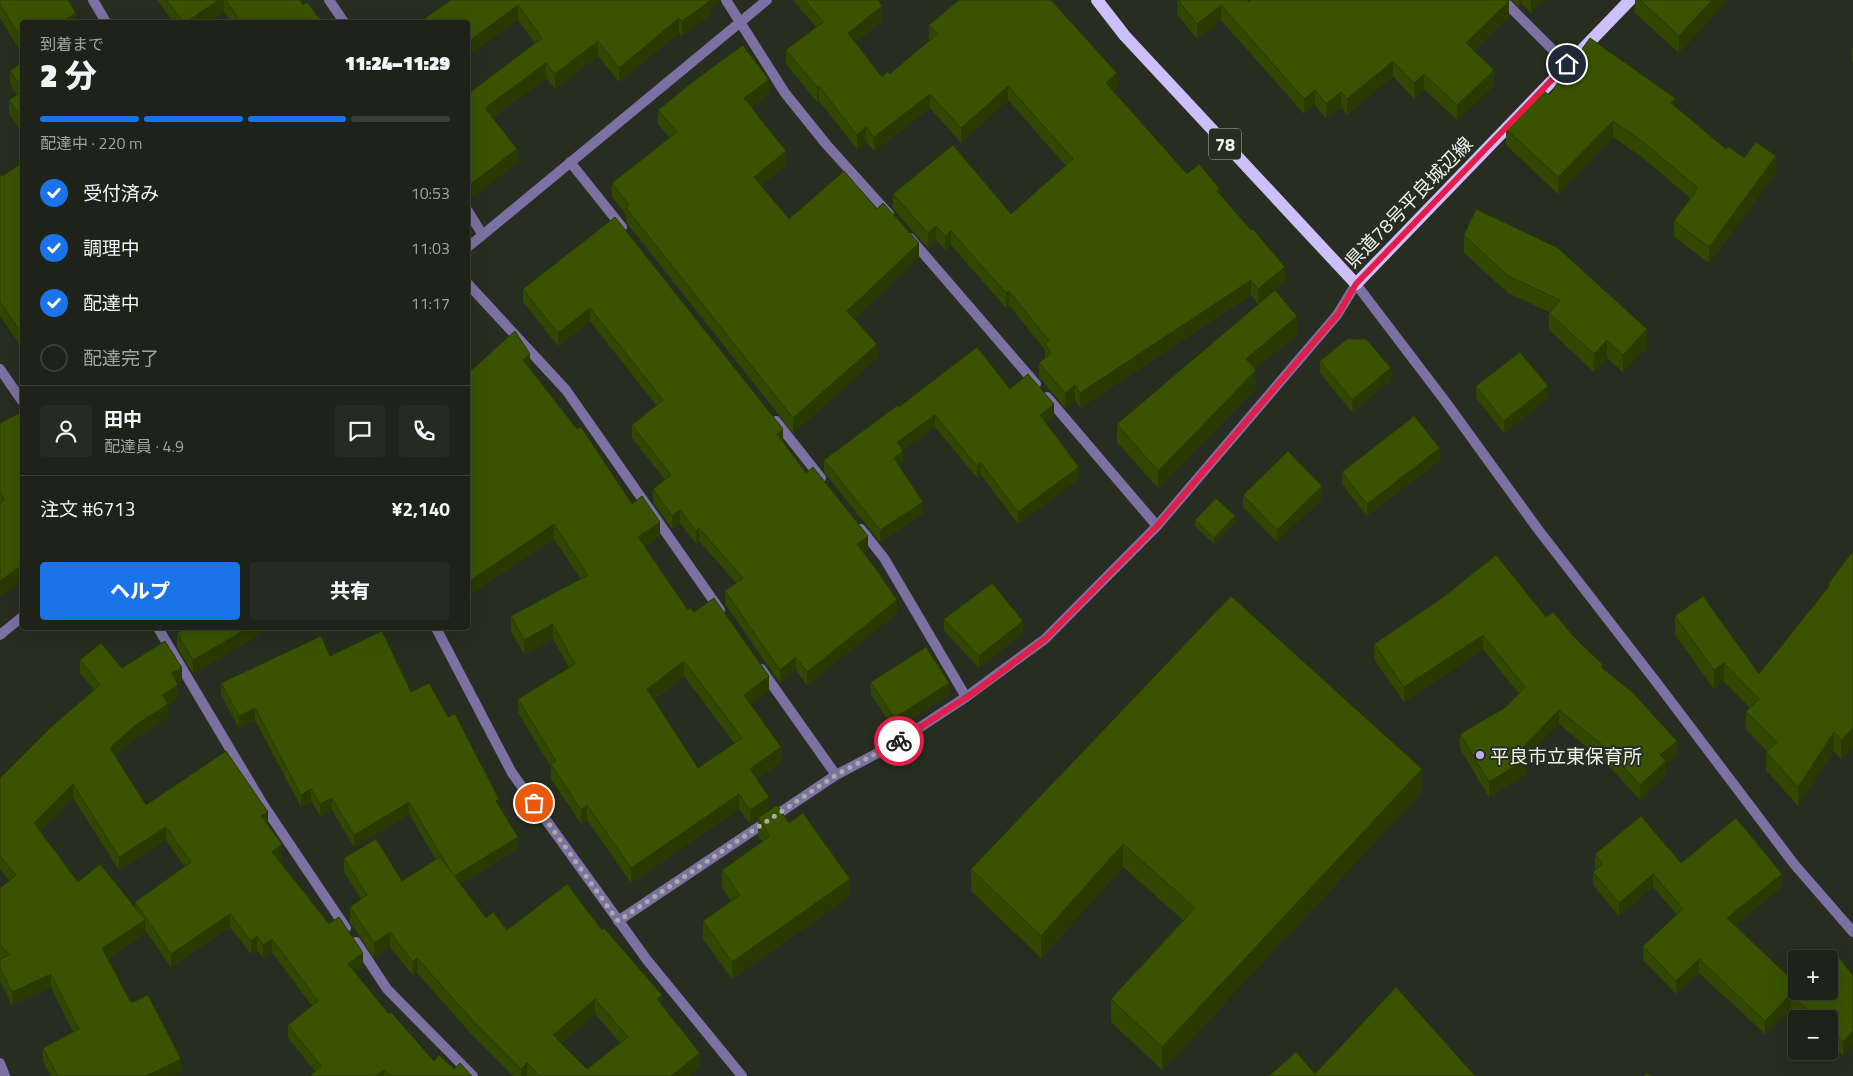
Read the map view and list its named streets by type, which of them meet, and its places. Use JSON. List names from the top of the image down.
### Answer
{
  "streets": {
    "main road": ["78", "県道78号平良城辺線"]
  },
  "places": ["平良市立東保育所"],
  "page": {
    "heading": ["2 分", "到着まで", "11:24–11:29"],
    "panel": [
      "田中",
      "配達員 · 4.9",
      "注文 #6713",
      "¥2,140"
    ],
    "bar": "配達中 · 220 m",
    "list": [
      ["受付済み", "10:53"],
      ["調理中", "11:03"],
      ["配達中", "11:17"],
      "配達完了"
    ],
    "buttons": ["ヘルプ", "共有"],
    "map_buttons": ["+", "−"]
  }
}
